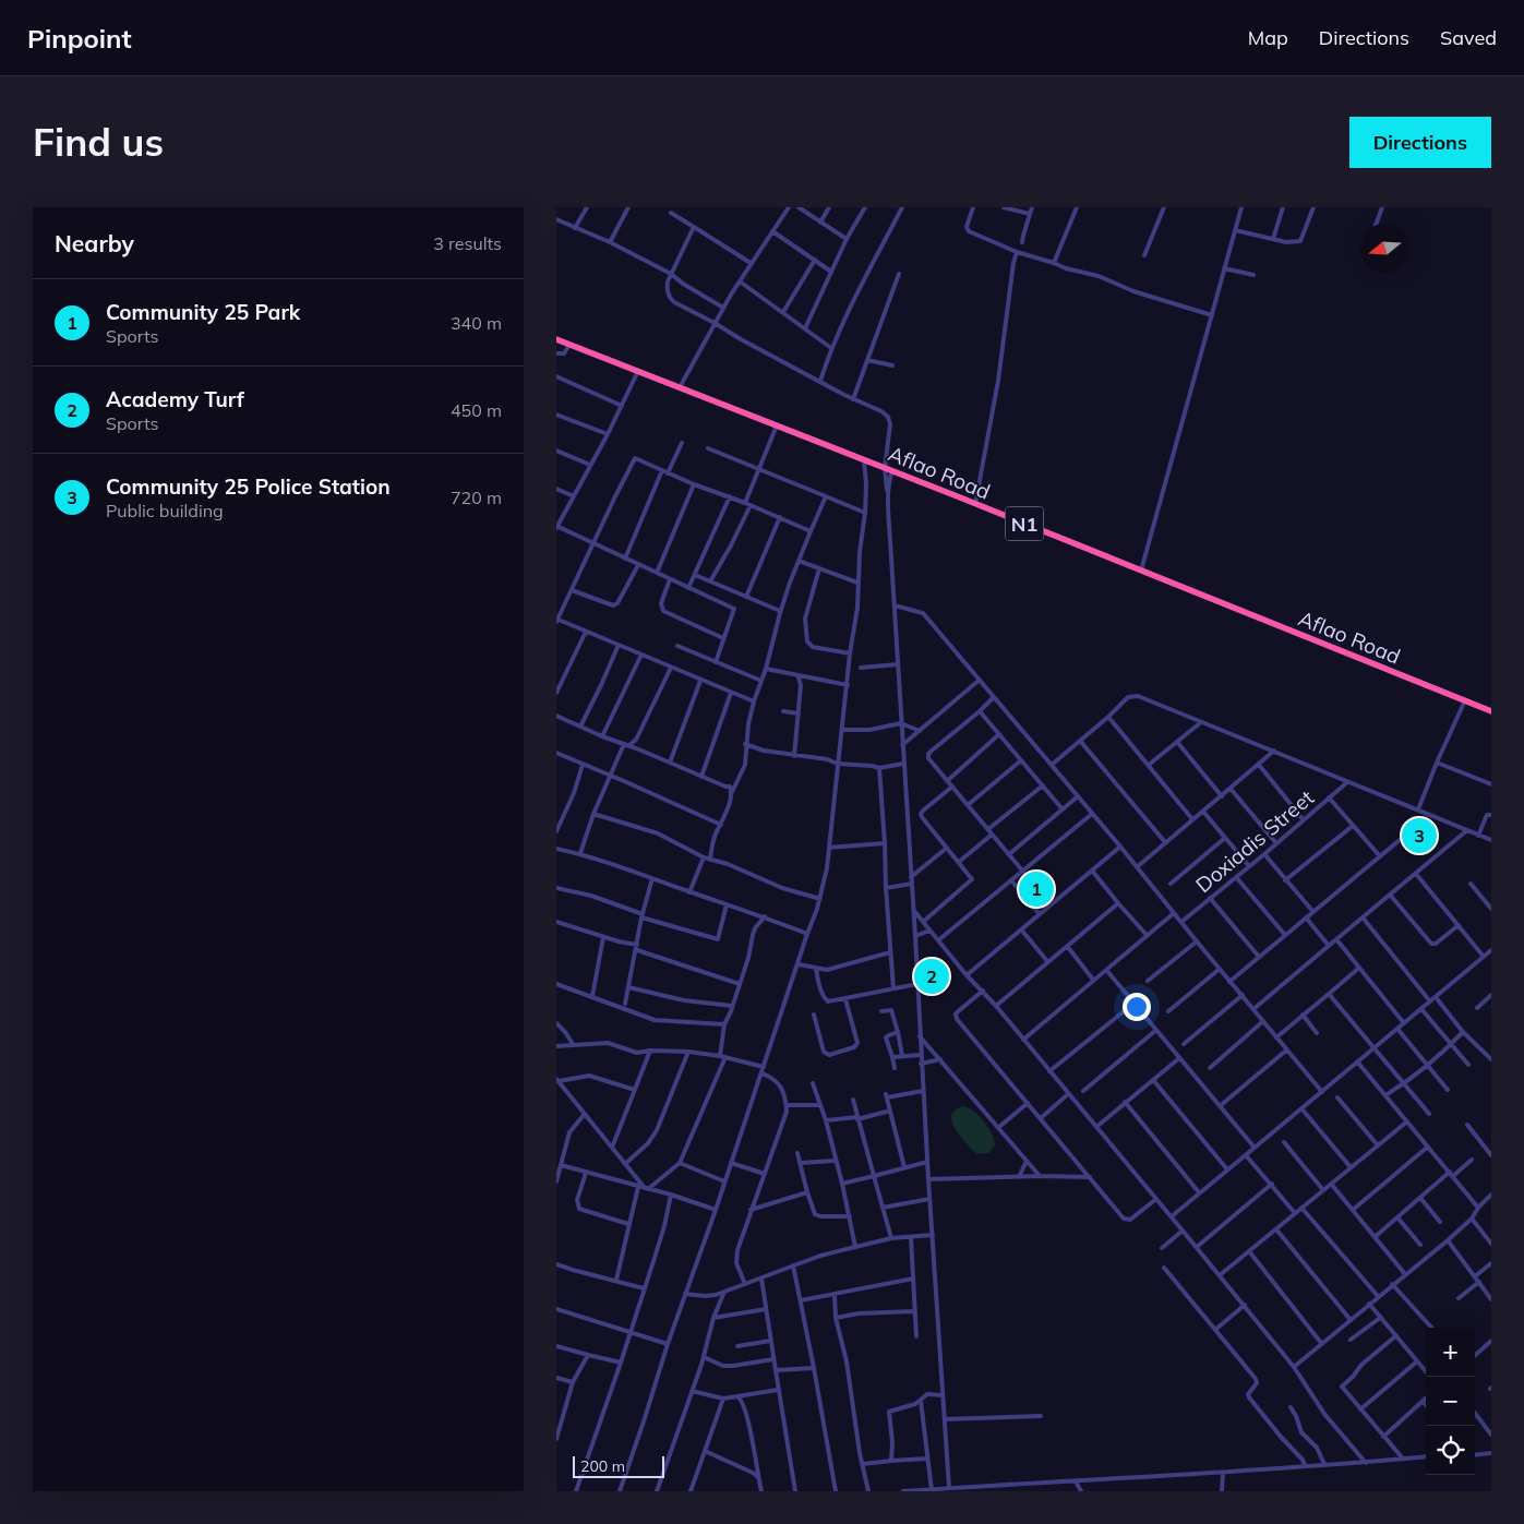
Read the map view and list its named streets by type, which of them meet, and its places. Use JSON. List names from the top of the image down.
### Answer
{
  "streets": {
    "highway": ["Aflao Road", "N1"],
    "street": ["Doxiadis Street"]
  },
  "scale_bar": "200 m",
  "north": "left",
  "page": {
    "header": "Pinpoint",
    "nav": ["Map", "Directions", "Saved"],
    "buttons": "Directions",
    "title": "Find us",
    "heading": ["Nearby", "3 results"],
    "list": [
      {
        "mark": "1",
        "name": "Community 25 Park",
        "note": "Sports",
        "value": "340 m"
      },
      {
        "mark": "2",
        "name": "Academy Turf",
        "note": "Sports",
        "value": "450 m"
      },
      {
        "mark": "3",
        "name": "Community 25 Police Station",
        "note": "Public building",
        "value": "720 m"
      }
    ],
    "pins": ["3", "1", "2"],
    "map_buttons": ["+", "−"],
    "scale": "200 m"
  }
}
